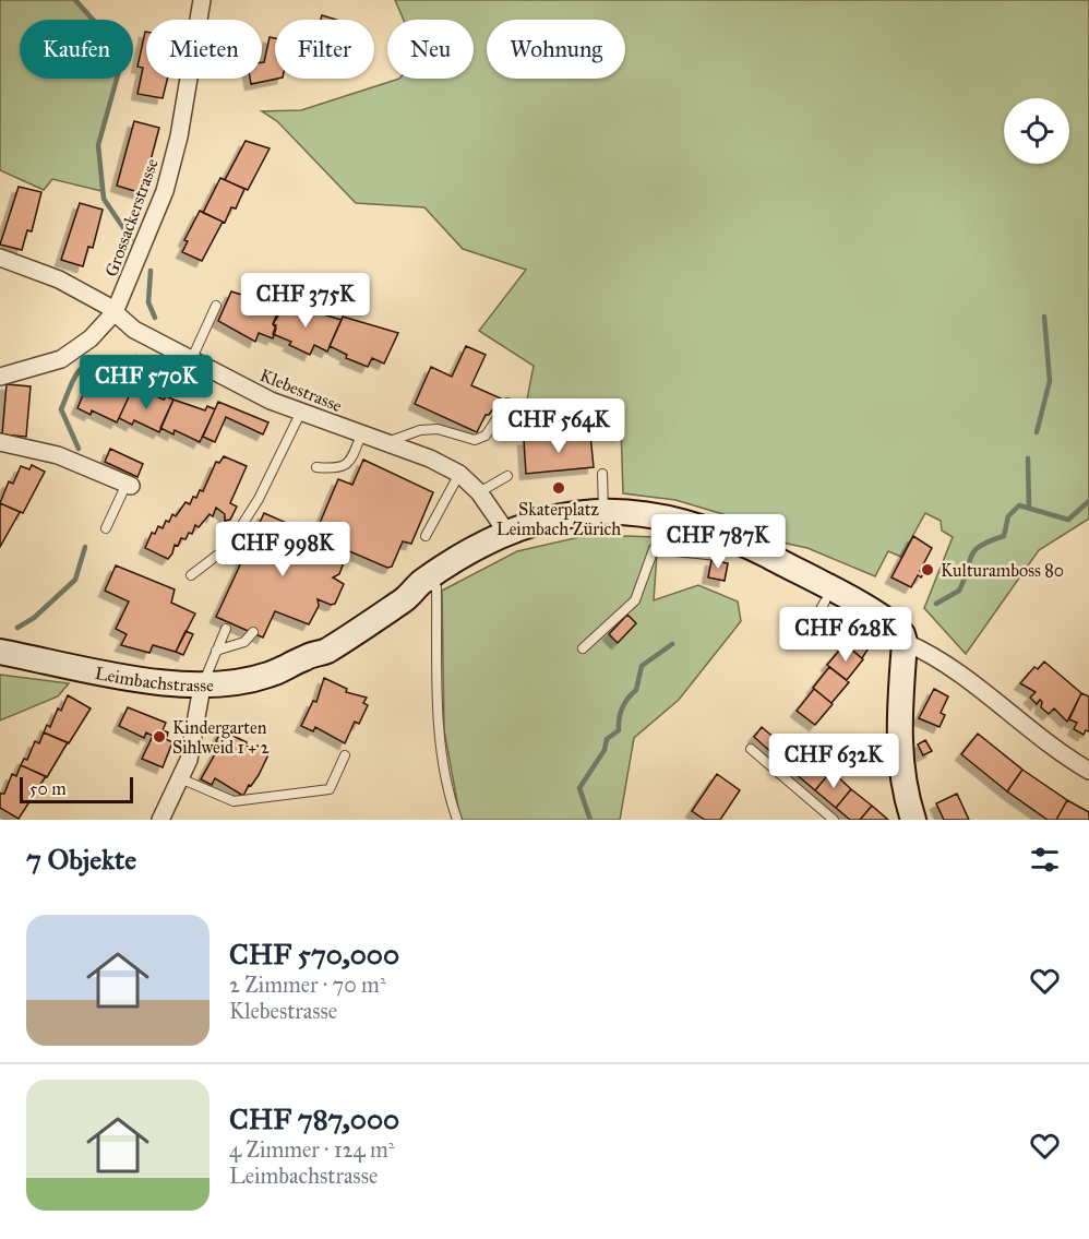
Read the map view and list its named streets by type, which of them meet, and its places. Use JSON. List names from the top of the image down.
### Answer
{
  "streets": {
    "street": ["Grossackerstrasse", "Klebestrasse", "Leimbachstrasse"]
  },
  "crossings": [
    ["Grossackerstrasse", "Klebestrasse"],
    ["Klebestrasse", "Leimbachstrasse"]
  ],
  "places": ["Skaterplatz Leimbach Zürich", "Kulturamboss 80", "Kindergarten Sihlweid 1 + 2"],
  "scale_bar": "50 m",
  "page": {
    "chip": [
      "Kaufen",
      "Mieten",
      "Filter",
      "Neu",
      "Wohnung"
    ],
    "price": [
      "CHF 375K",
      "CHF 570K",
      "CHF 564K",
      "CHF 787K",
      "CHF 998K",
      "CHF 628K",
      "CHF 632K"
    ],
    "scale": "50 m",
    "heading": "7 Objekte",
    "list": [
      {
        "name": "CHF 570,000",
        "note": "2 Zimmer · 70 m² · Klebestrasse"
      },
      {
        "name": "CHF 787,000",
        "note": "4 Zimmer · 124 m² · Leimbachstrasse"
      }
    ]
  }
}
